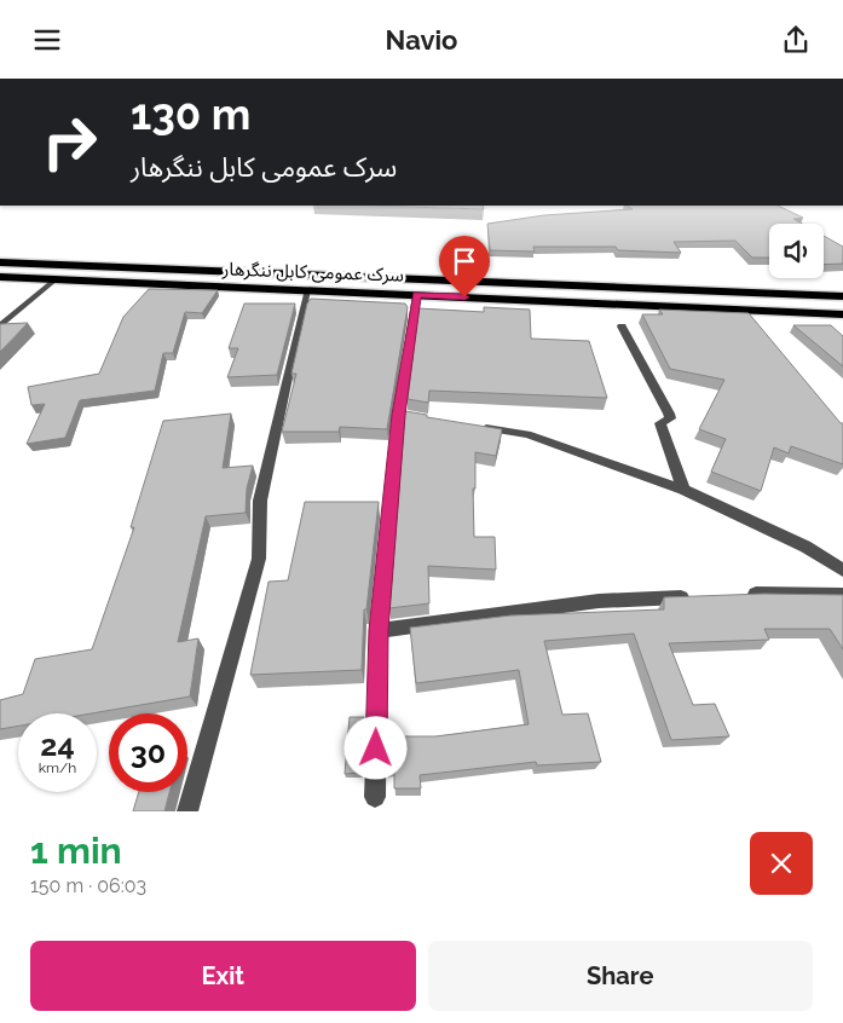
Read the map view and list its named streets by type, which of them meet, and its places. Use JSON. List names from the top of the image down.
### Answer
{
  "streets": {
    "highway": ["سرک عمومی کابل ننگرهار"]
  },
  "page": {
    "header": "Navio",
    "turn": ["130 m", "سرک عمومی کابل ننگرهار"],
    "speed": "24 km/h",
    "limit": "30",
    "heading": ["1 min", "150 m · 06:03"],
    "buttons": ["Exit", "Share"]
  }
}
